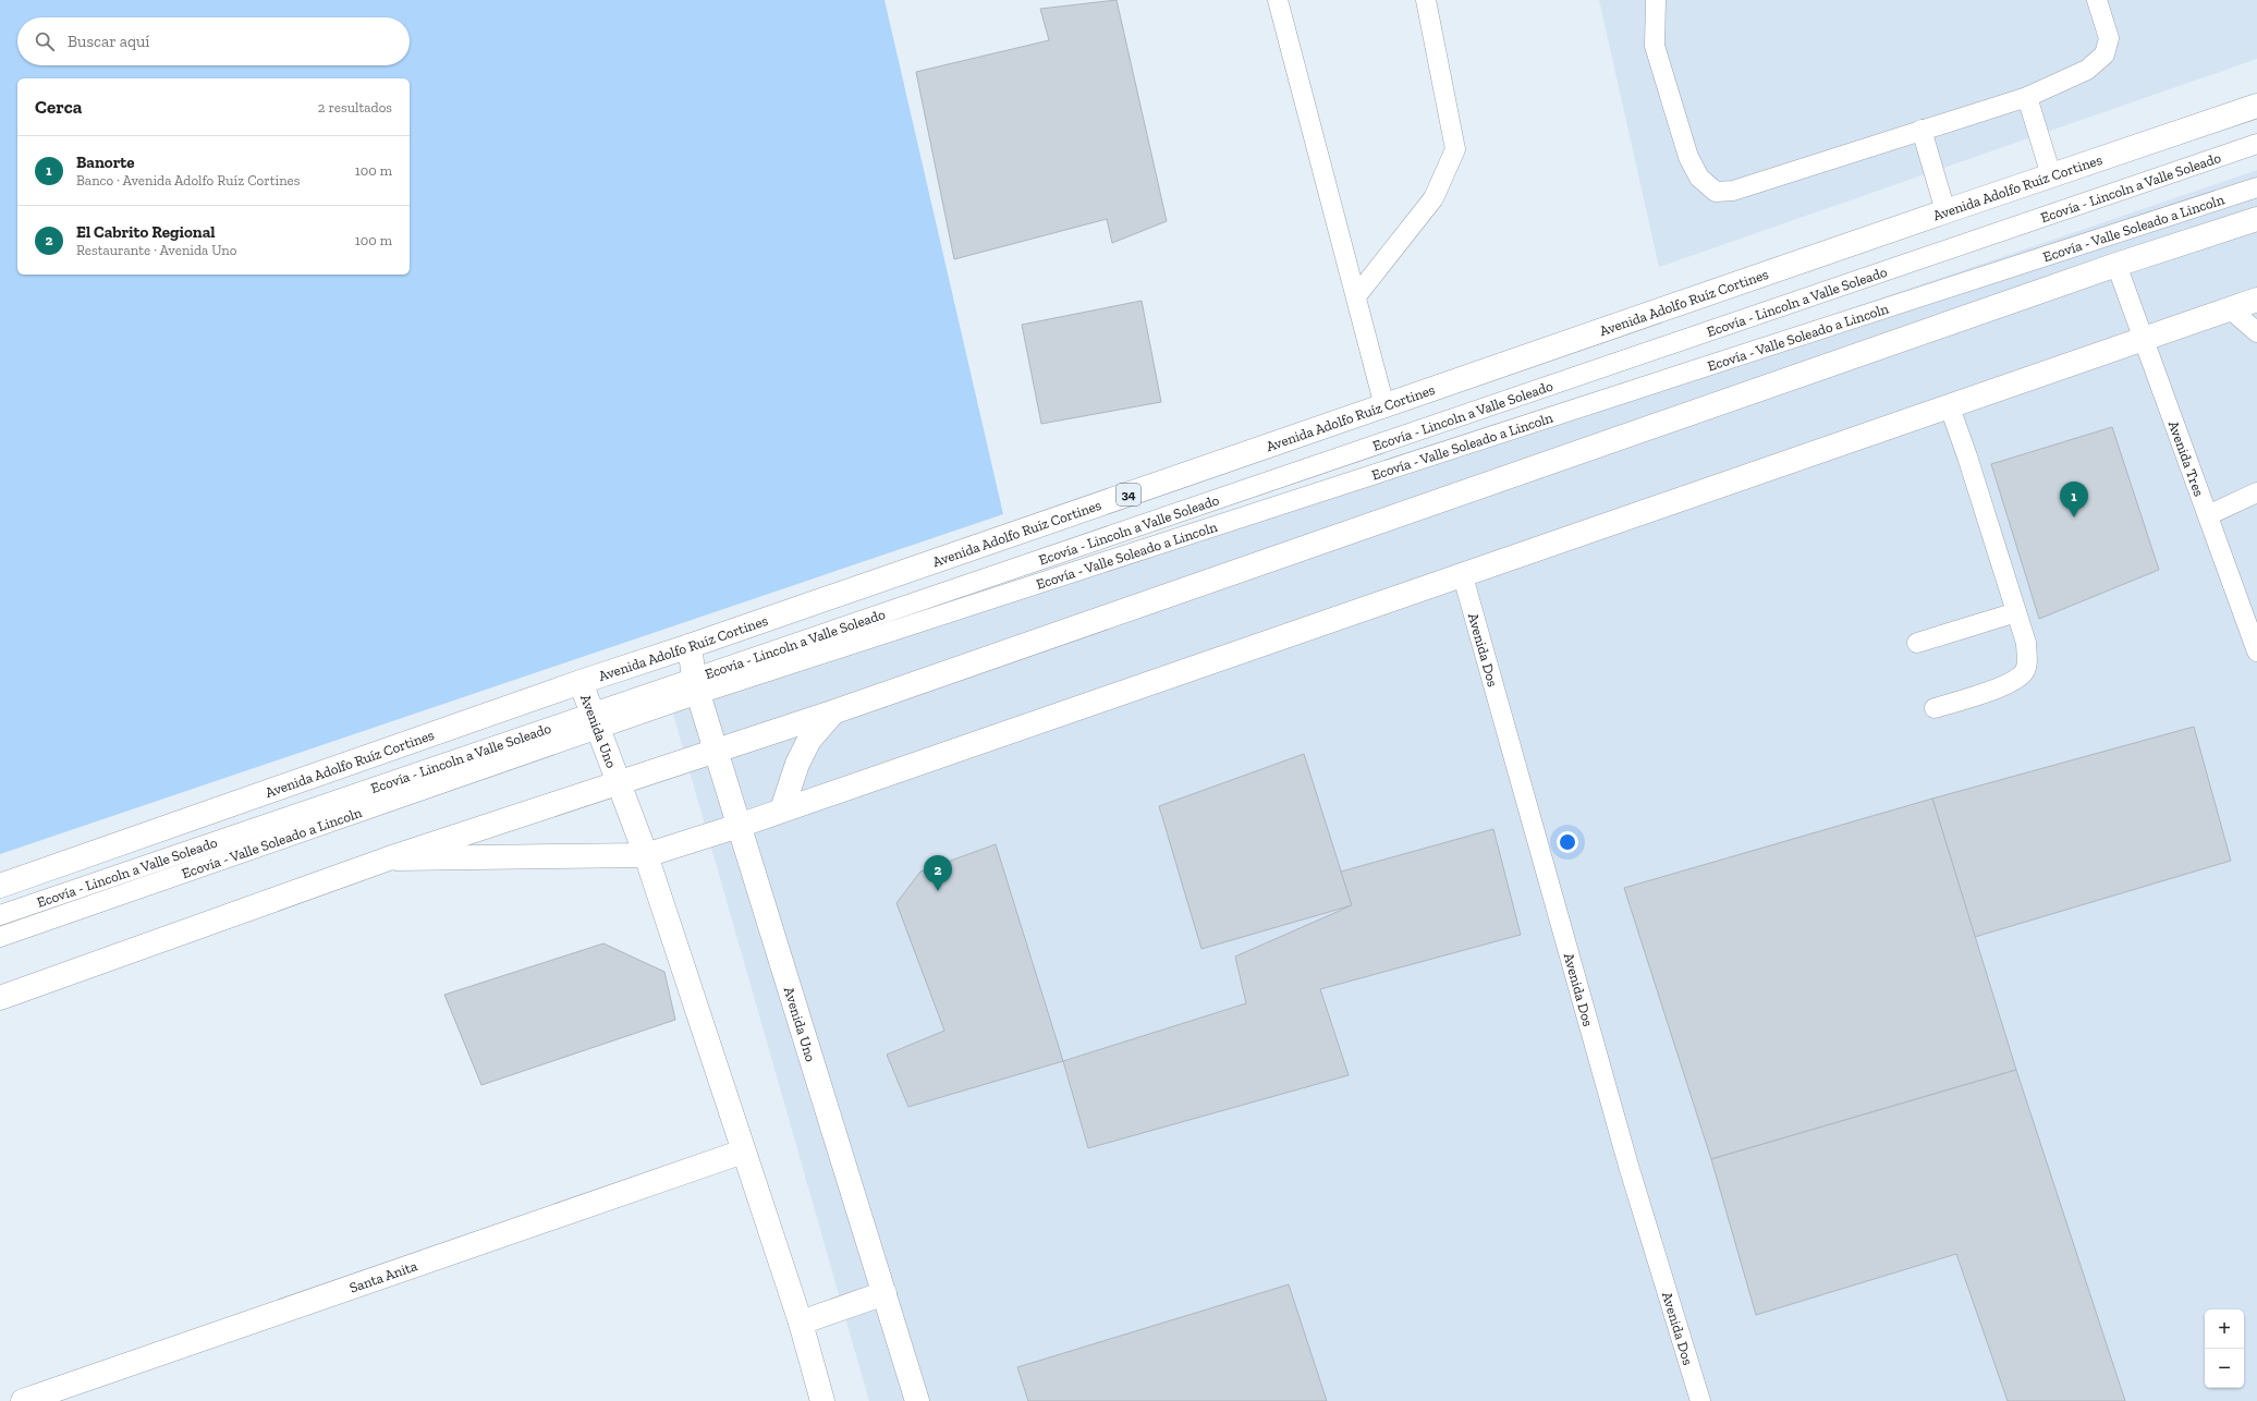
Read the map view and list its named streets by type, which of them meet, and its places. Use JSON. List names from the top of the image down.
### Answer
{
  "streets": {
    "main road": [
      "Avenida Adolfo Ruíz Cortines",
      "34",
      "Avenida Uno",
      "Santa Anita"
    ],
    "lane": [
      "Ecovía - Lincoln a Valle Soleado",
      "Ecovía - Valle Soleado a Lincoln",
      "Avenida Tres",
      "Avenida Dos"
    ]
  },
  "crossings": [
    ["Avenida Adolfo Ruíz Cortines", "Avenida Uno"],
    ["Ecovía - Lincoln a Valle Soleado", "Ecovía - Valle Soleado a Lincoln"],
    ["Ecovía - Lincoln a Valle Soleado", "Avenida Uno"],
    ["Ecovía - Valle Soleado a Lincoln", "Avenida Uno"],
    ["Avenida Uno", "Santa Anita"]
  ],
  "page": {
    "search": "Buscar aquí",
    "heading": ["Cerca", "2 resultados"],
    "list": [
      {
        "mark": "1",
        "name": "Banorte",
        "note": "Banco · Avenida Adolfo Ruíz Cortines",
        "value": "100 m"
      },
      {
        "mark": "2",
        "name": "El Cabrito Regional",
        "note": "Restaurante · Avenida Uno",
        "value": "100 m"
      }
    ],
    "pins": ["1", "2"],
    "map_buttons": ["+", "−"]
  }
}
